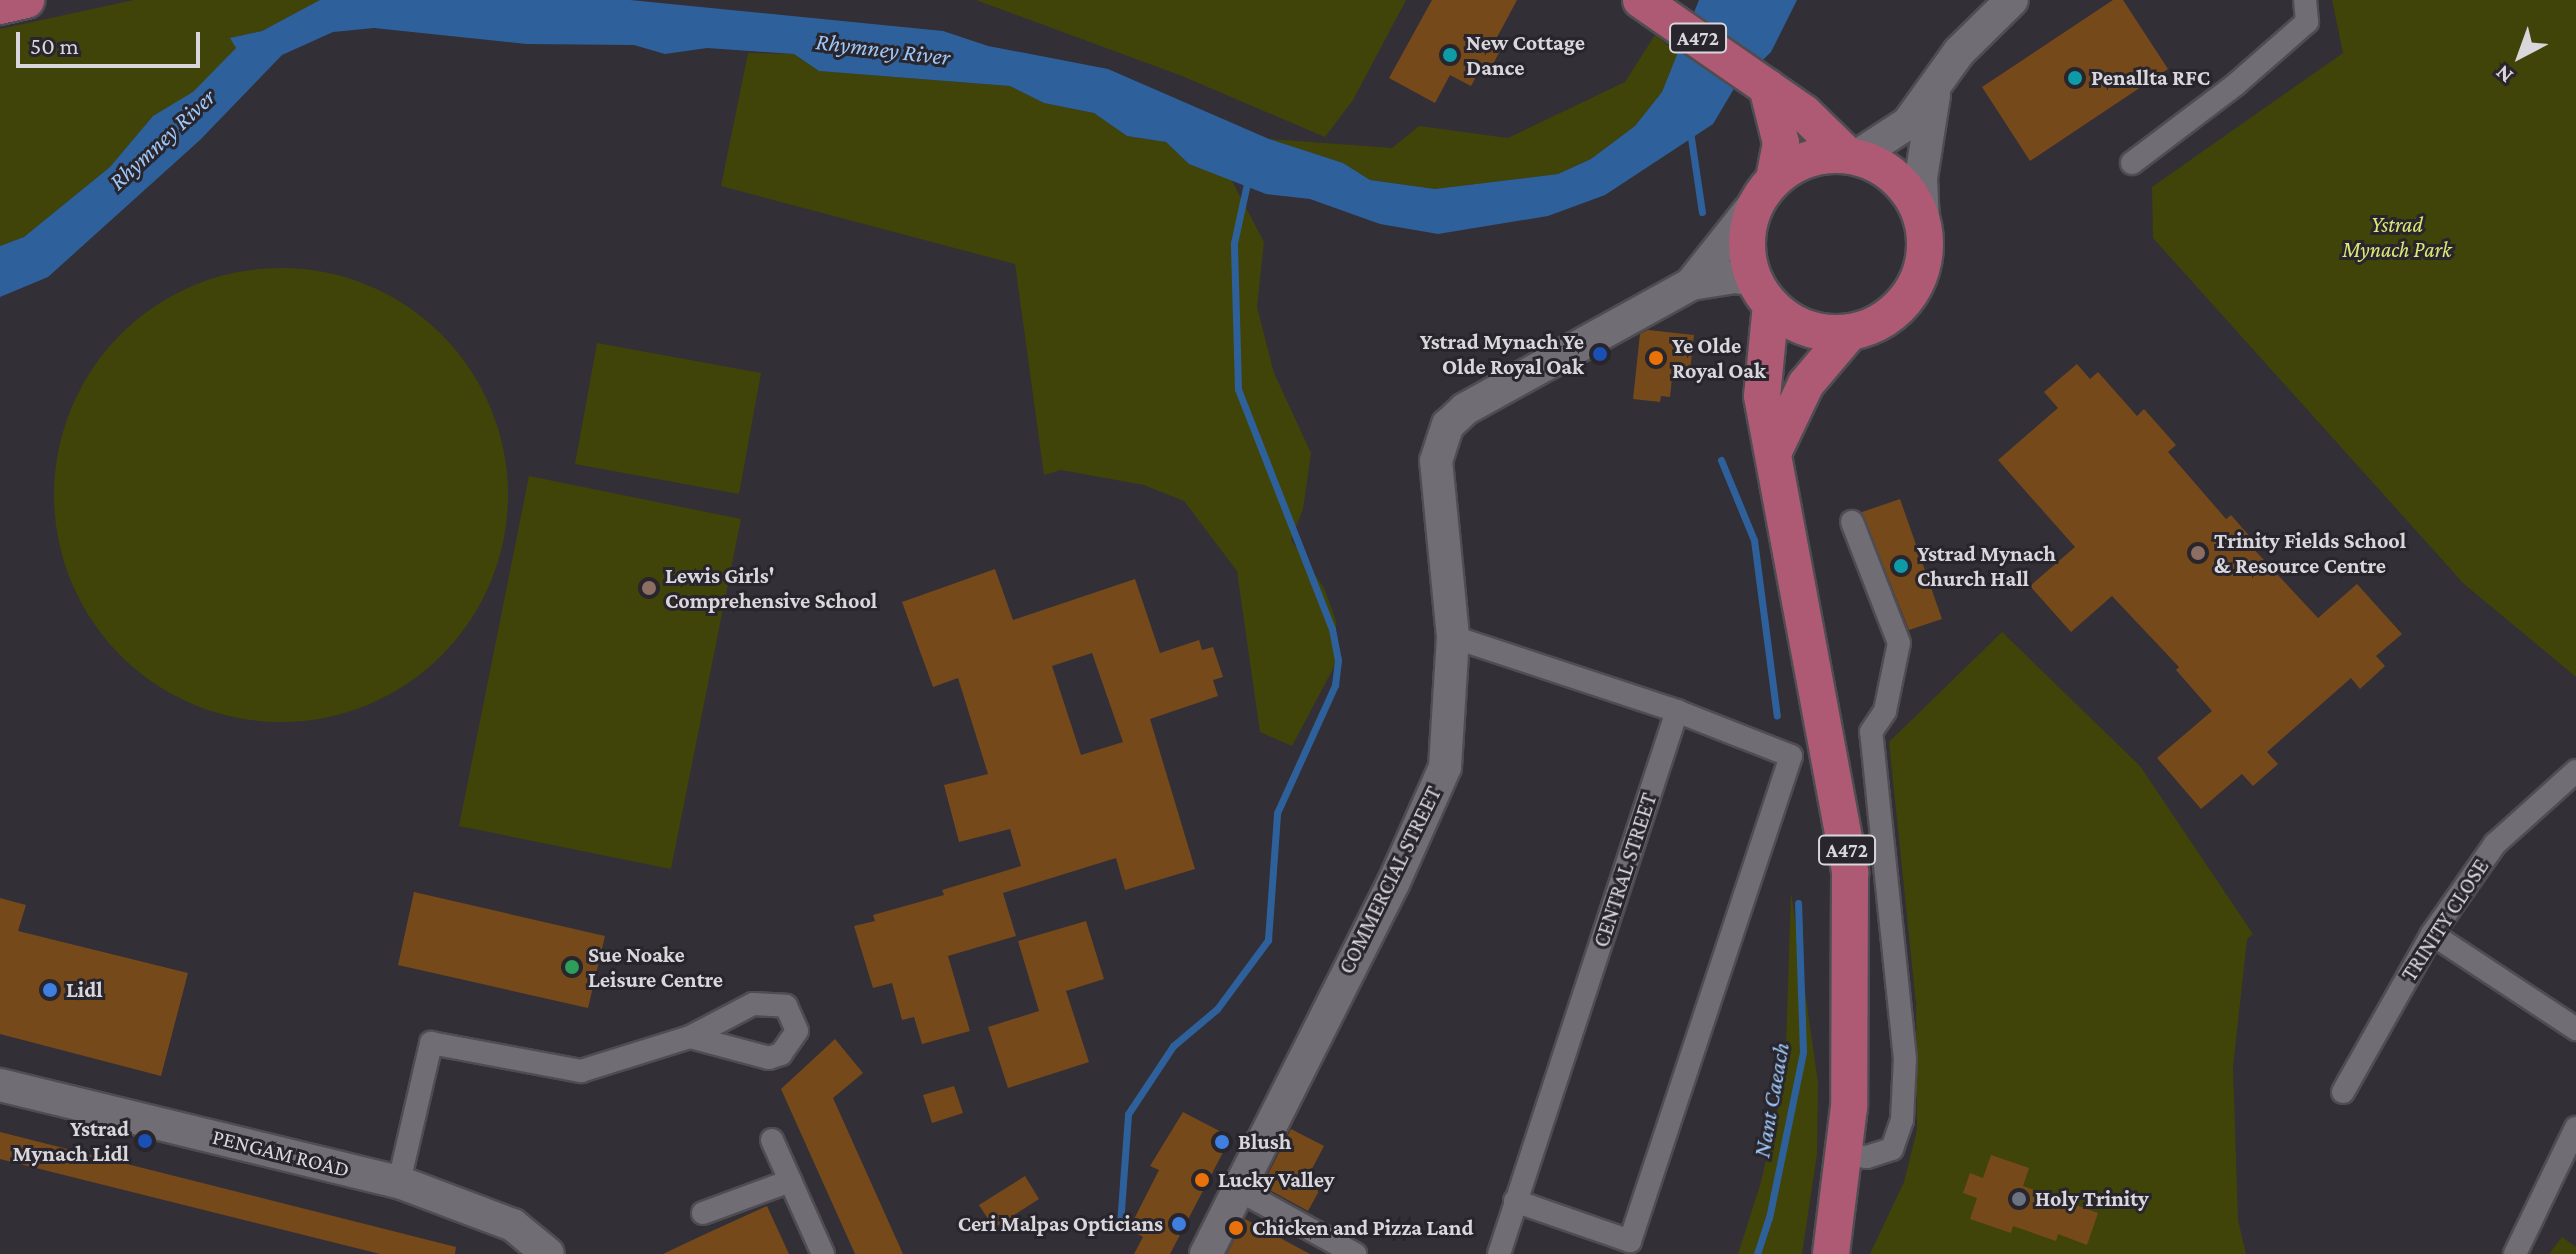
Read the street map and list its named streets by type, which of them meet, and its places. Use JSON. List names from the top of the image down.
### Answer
{
  "streets": {
    "main road": ["A472"],
    "street": [
      "CENTRAL STREET",
      "COMMERCIAL STREET",
      "TRINITY CLOSE",
      "PENGAM ROAD"
    ]
  },
  "crossings": [
    ["A472", "COMMERCIAL STREET"]
  ],
  "water": ["Rhymney River", "Nant Caeach"],
  "parks": ["Ystrad Mynach Park"],
  "places": [
    "New Cottage Dance",
    "Penallta RFC",
    "Ystrad Mynach Ye Olde Royal Oak",
    "Ye Olde Royal Oak",
    "Trinity Fields School & Resource Centre",
    "Ystrad Mynach Church Hall",
    "Lewis Girls' Comprehensive School",
    "Sue Noake Leisure Centre",
    "Lidl",
    "Ystrad Mynach Lidl",
    "Blush",
    "Lucky Valley",
    "Holy Trinity",
    "Ceri Malpas Opticians",
    "Chicken and Pizza Land"
  ],
  "scale_bar": "50 m",
  "north": "bottom left"
}
